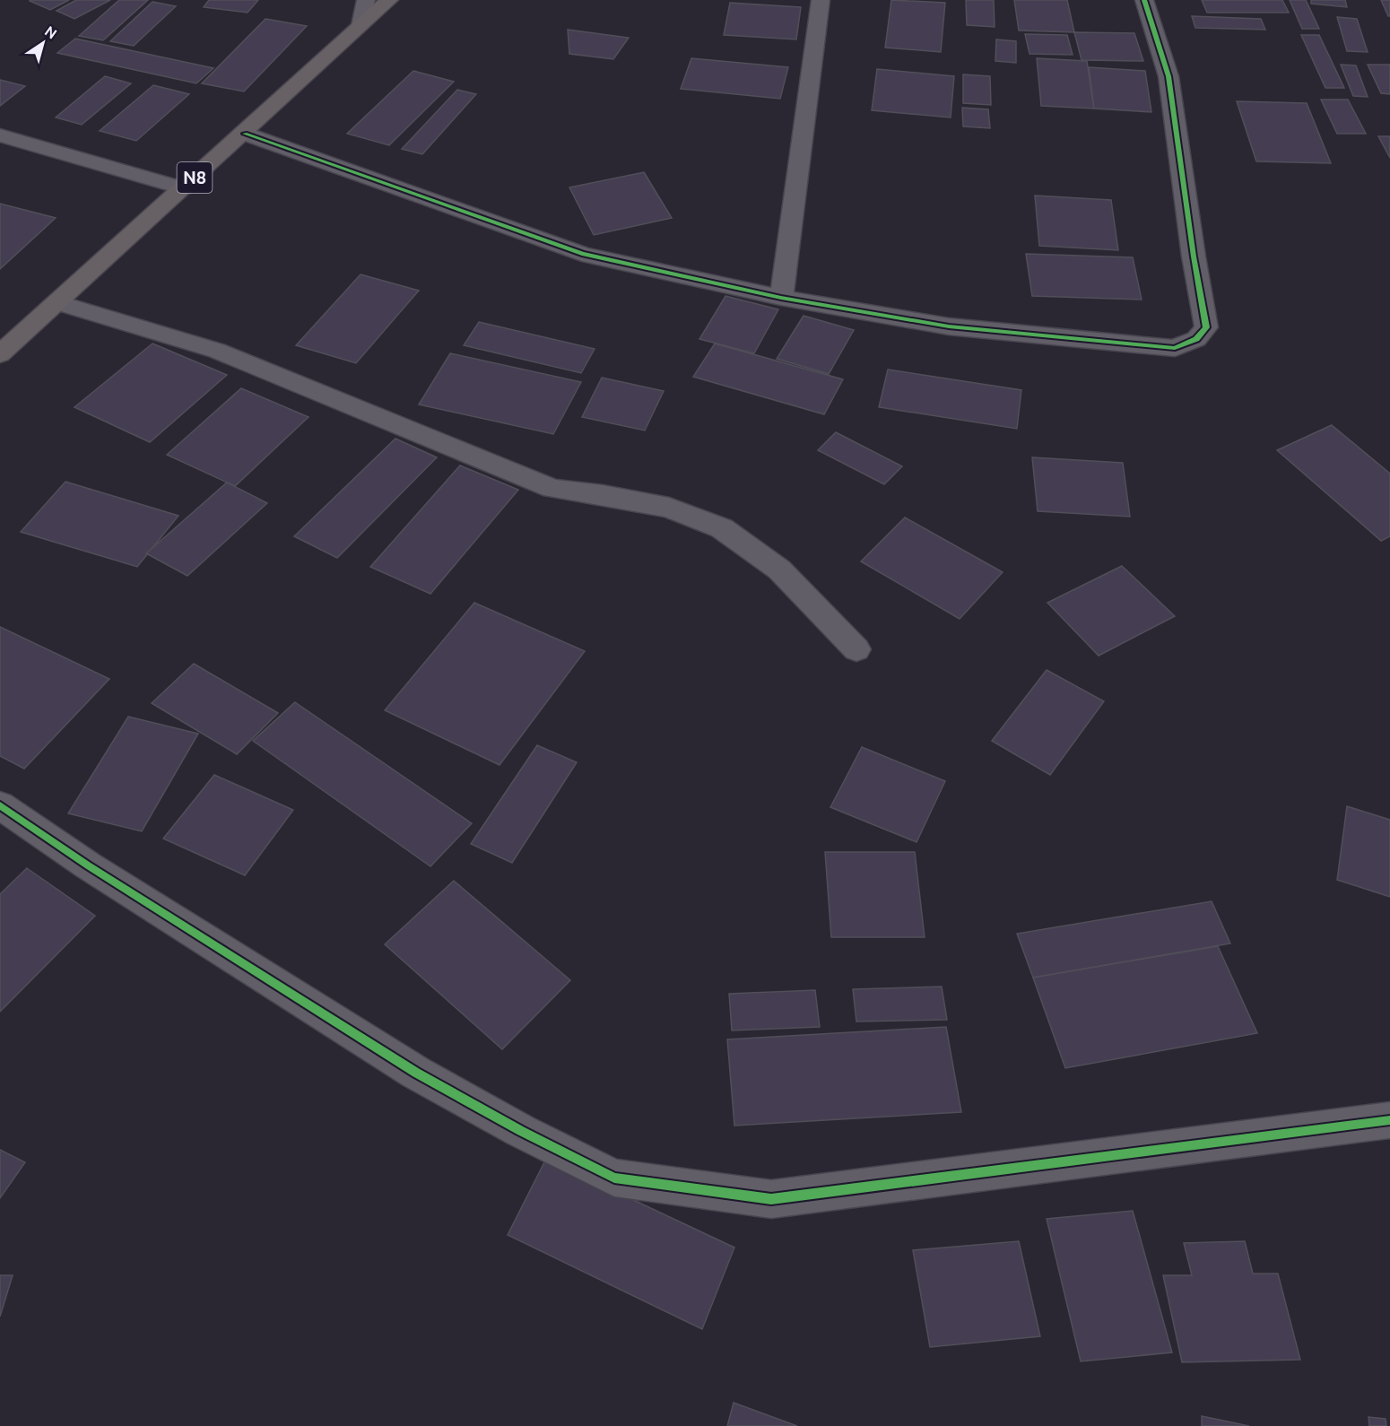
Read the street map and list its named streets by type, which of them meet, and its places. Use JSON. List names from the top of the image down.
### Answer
{
  "streets": {
    "highway": ["N8"]
  },
  "north": "top right"
}
